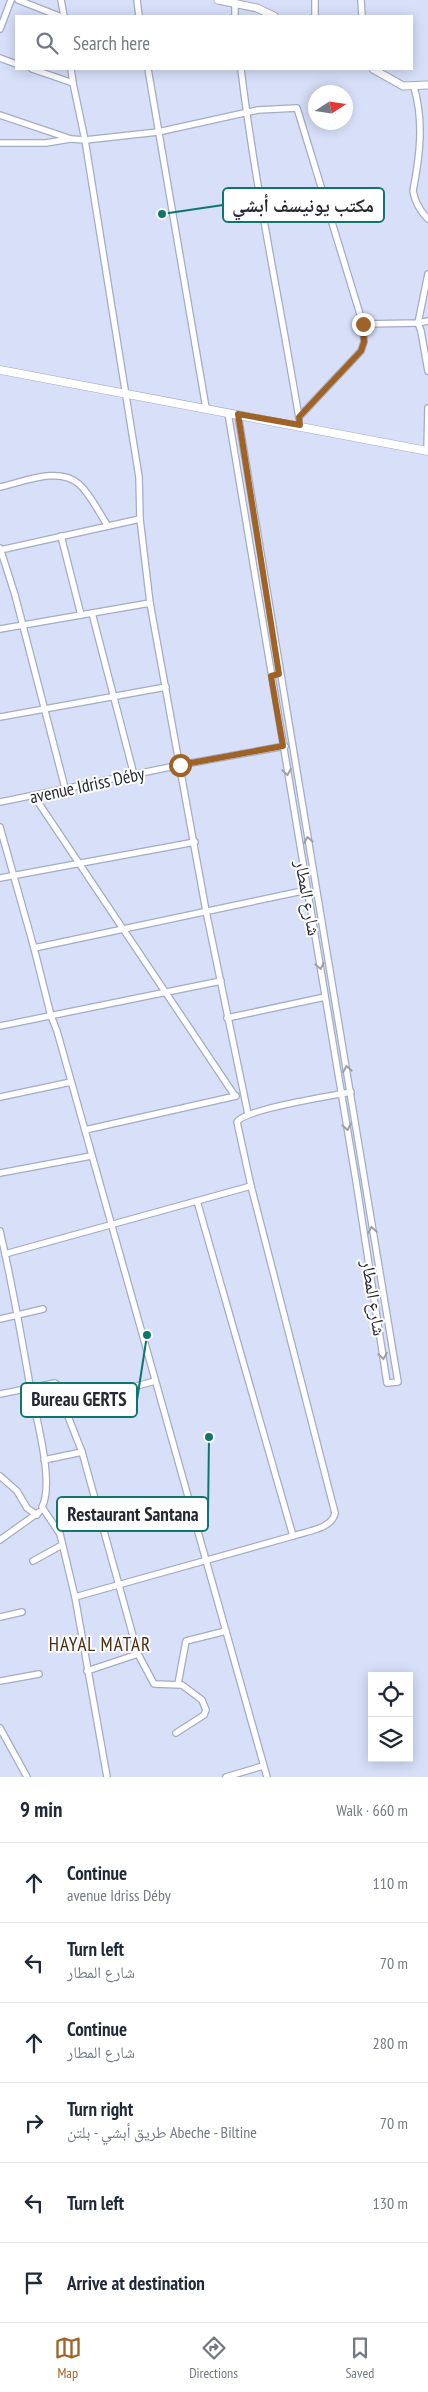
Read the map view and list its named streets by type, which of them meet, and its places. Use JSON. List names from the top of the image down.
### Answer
{
  "streets": {
    "street": ["avenue Idriss Déby", "شارع المطار"]
  },
  "crossings": [
    ["avenue Idriss Déby", "شارع المطار"]
  ],
  "districts": ["HAYAL MATAR"],
  "places": ["مكتب يونيسف أبشي", "Bureau GERTS", "Restaurant Santana"],
  "north": "right",
  "page": {
    "search": "Search here",
    "heading": ["9 min", "Walk · 660 m"],
    "list": [
      ["Continue", "avenue Idriss Déby", "110 m"],
      ["Turn left", "شارع المطار", "70 m"],
      ["Continue", "شارع المطار", "280 m"],
      ["Turn right", "طريق أبشي - بلتن Abeche - Biltine", "70 m"],
      ["Turn left", "130 m"],
      "Arrive at destination"
    ],
    "nav": ["Map", "Directions", "Saved"]
  }
}
